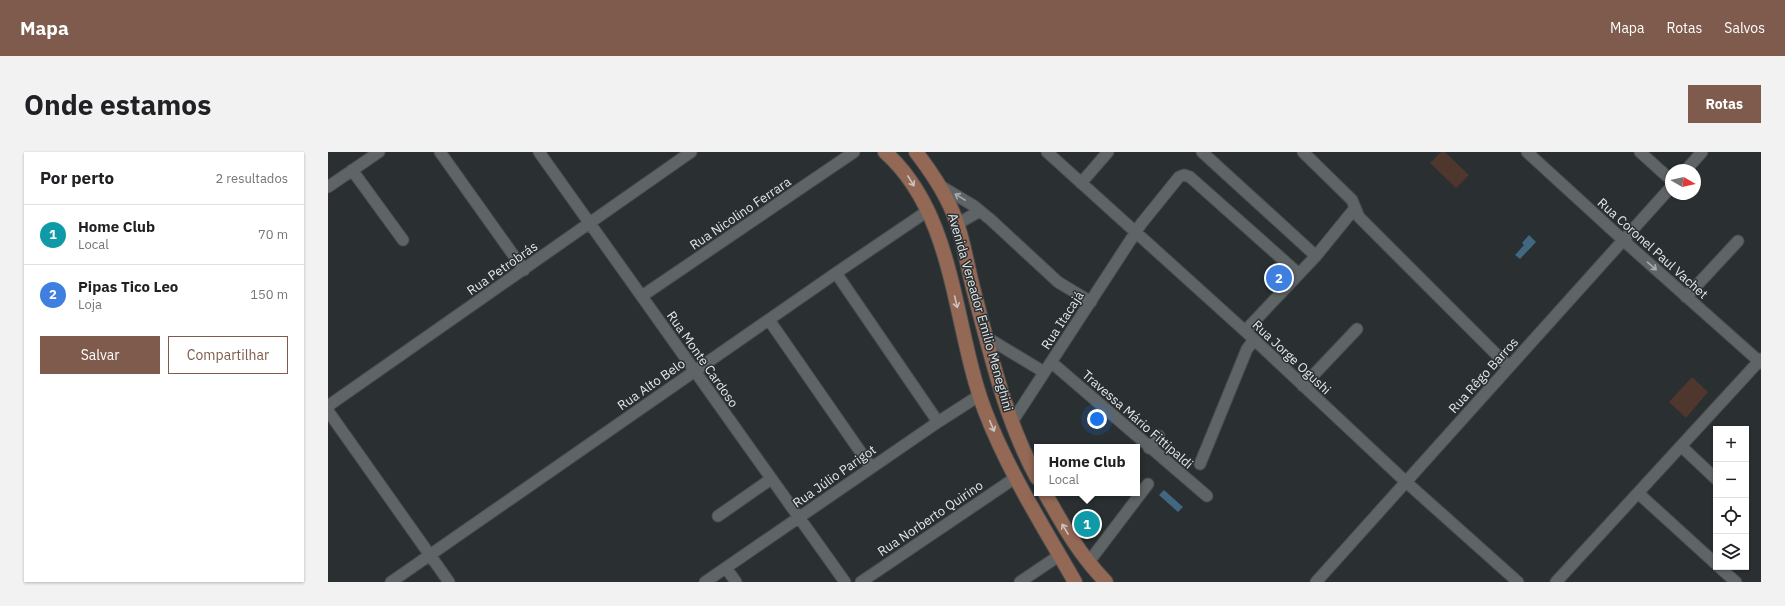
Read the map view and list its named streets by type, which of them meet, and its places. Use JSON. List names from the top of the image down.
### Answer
{
  "streets": {
    "main road": ["Avenida Vereador Emílio Meneghini"],
    "street": [
      "Rua Nicolino Ferrara",
      "Rua Coronel Paul Vachet",
      "Rua Petrobrás",
      "Rua Itacajá",
      "Rua Jorge Ogushi",
      "Rua Monte Cardoso",
      "Rua Rêgo Barros",
      "Rua Alto Belo",
      "Travessa Mário Fittipaldi",
      "Rua Júlio Parigot",
      "Rua Norberto Quirino"
    ]
  },
  "crossings": [
    ["Rua Nicolino Ferrara", "Rua Monte Cardoso"],
    ["Rua Coronel Paul Vachet", "Rua Rêgo Barros"],
    ["Rua Petrobrás", "Rua Monte Cardoso"],
    ["Avenida Vereador Emílio Meneghini", "Rua Itacajá"],
    ["Avenida Vereador Emílio Meneghini", "Rua Alto Belo"],
    ["Avenida Vereador Emílio Meneghini", "Rua Júlio Parigot"],
    ["Avenida Vereador Emílio Meneghini", "Rua Norberto Quirino"],
    ["Rua Itacajá", "Rua Jorge Ogushi"],
    ["Rua Itacajá", "Travessa Mário Fittipaldi"],
    ["Rua Jorge Ogushi", "Rua Rêgo Barros"],
    ["Rua Monte Cardoso", "Rua Alto Belo"],
    ["Rua Monte Cardoso", "Rua Júlio Parigot"]
  ],
  "north": "right",
  "page": {
    "header": "Mapa",
    "nav": ["Mapa", "Rotas", "Salvos"],
    "buttons": [
      "Rotas",
      ["Salvar", "Compartilhar"]
    ],
    "title": "Onde estamos",
    "heading": ["Por perto", "2 resultados"],
    "list": [
      {
        "mark": "1",
        "name": "Home Club",
        "note": "Local",
        "value": "70 m"
      },
      {
        "mark": "2",
        "name": "Pipas Tico Leo",
        "note": "Loja",
        "value": "150 m"
      }
    ],
    "pins": ["2", "1"],
    "map_buttons": ["+", "−"],
    "popup": ["Home Club", "Local"]
  }
}
